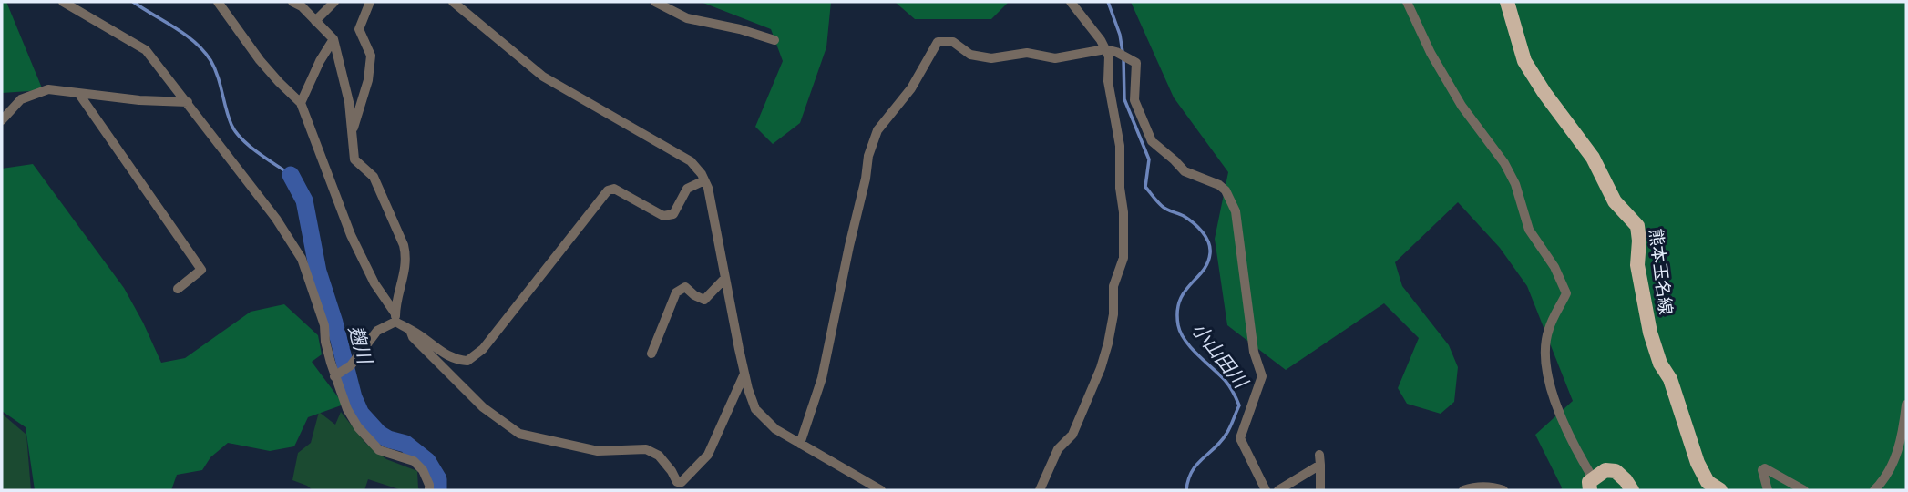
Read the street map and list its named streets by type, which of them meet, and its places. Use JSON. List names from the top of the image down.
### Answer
{
  "streets": {
    "main road": ["熊本玉名線"]
  },
  "water": ["麹川", "小山田川"]
}
